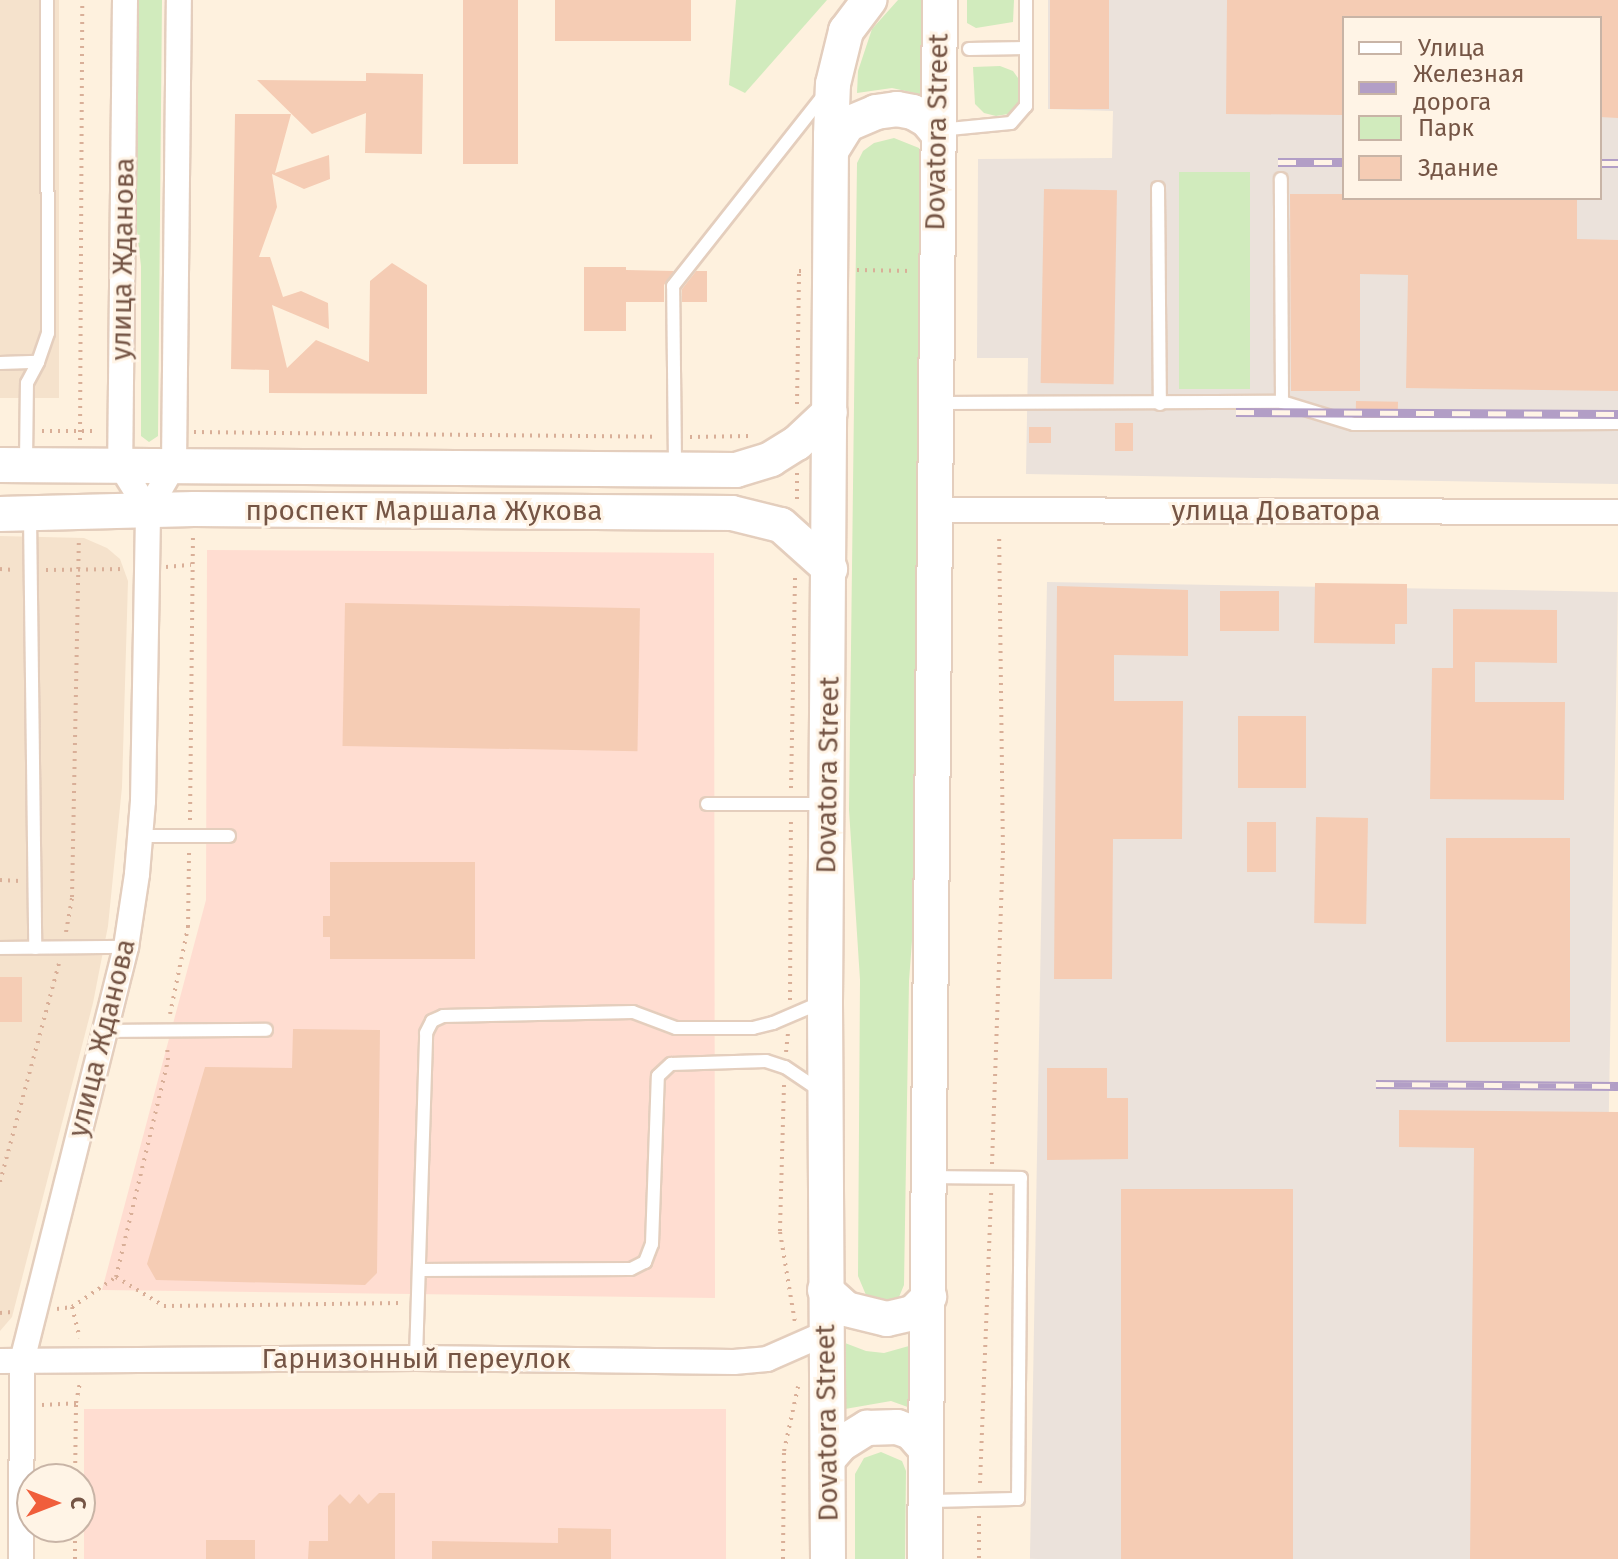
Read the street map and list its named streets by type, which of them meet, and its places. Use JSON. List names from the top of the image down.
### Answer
{
  "streets": {
    "street": [
      "Dovatora Street",
      "улица Жданова",
      "проспект Маршала Жукова",
      "улица Доватора",
      "Гарнизонный переулок"
    ]
  },
  "crossings": [
    ["Dovatora Street", "проспект Маршала Жукова"],
    ["Dovatora Street", "улица Доватора"],
    ["Dovatora Street", "Гарнизонный переулок"],
    ["улица Жданова", "проспект Маршала Жукова"],
    ["улица Жданова", "Гарнизонный переулок"]
  ],
  "legend": [
    "Улица",
    "Железная дорога",
    "Парк",
    "Здание"
  ],
  "north": "right"
}
